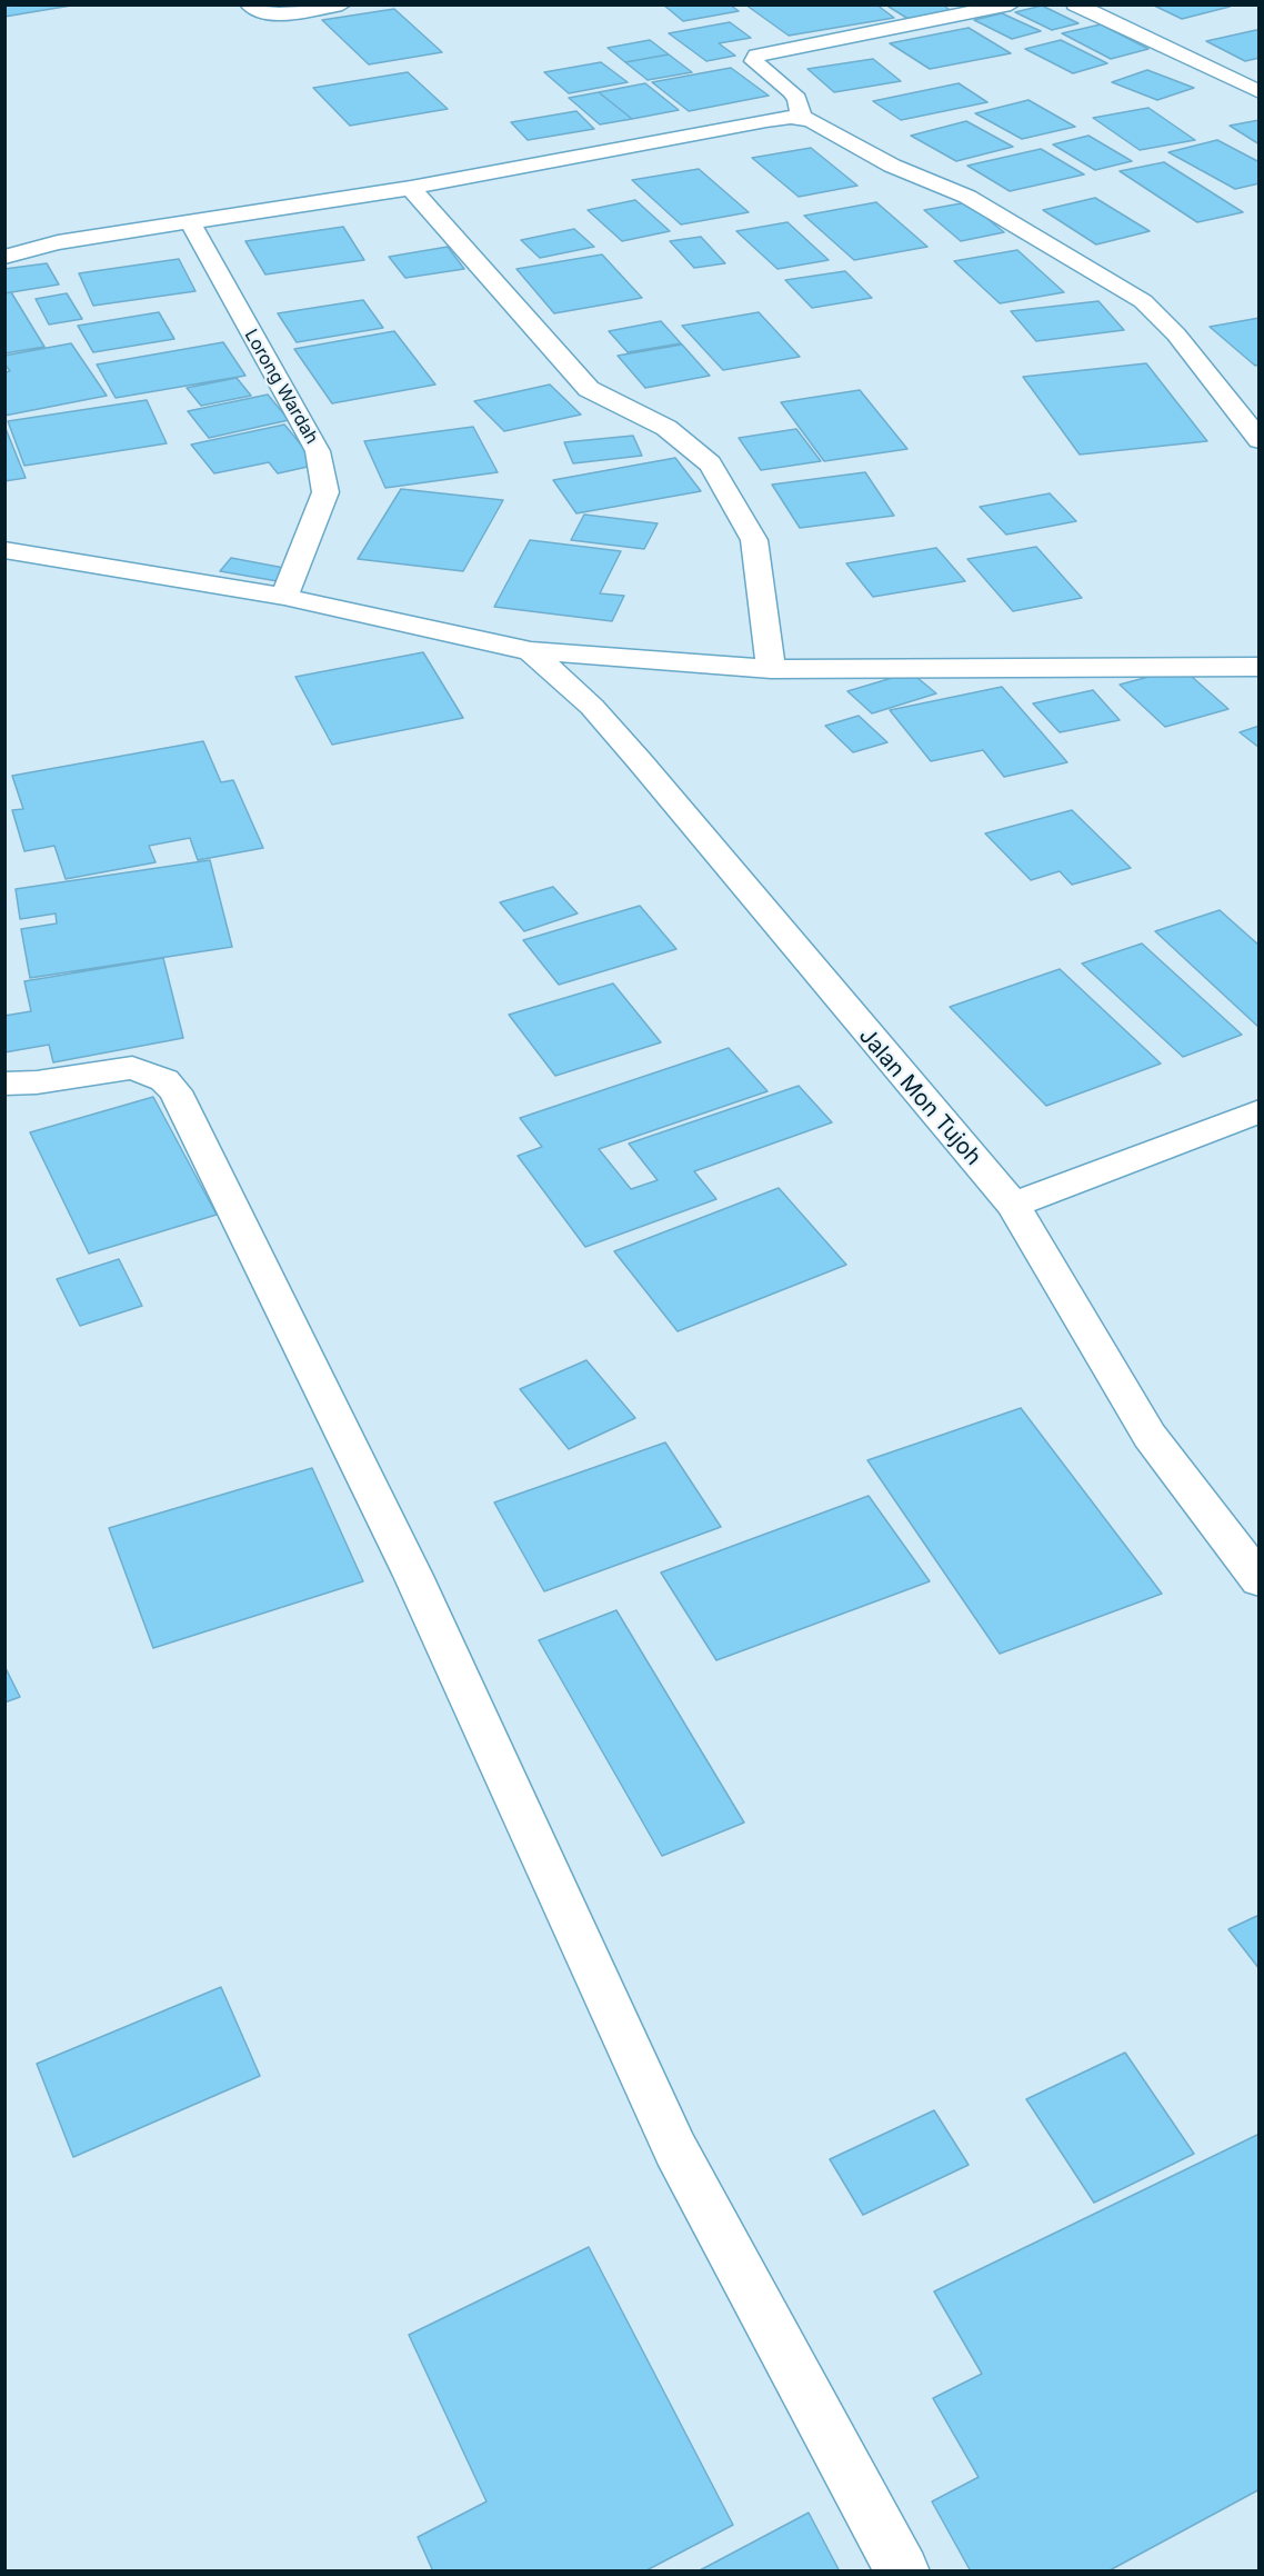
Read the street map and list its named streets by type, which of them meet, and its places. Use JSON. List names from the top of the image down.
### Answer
{
  "streets": {
    "street": ["Lorong Wardah", "Jalan Mon Tujoh"]
  }
}
